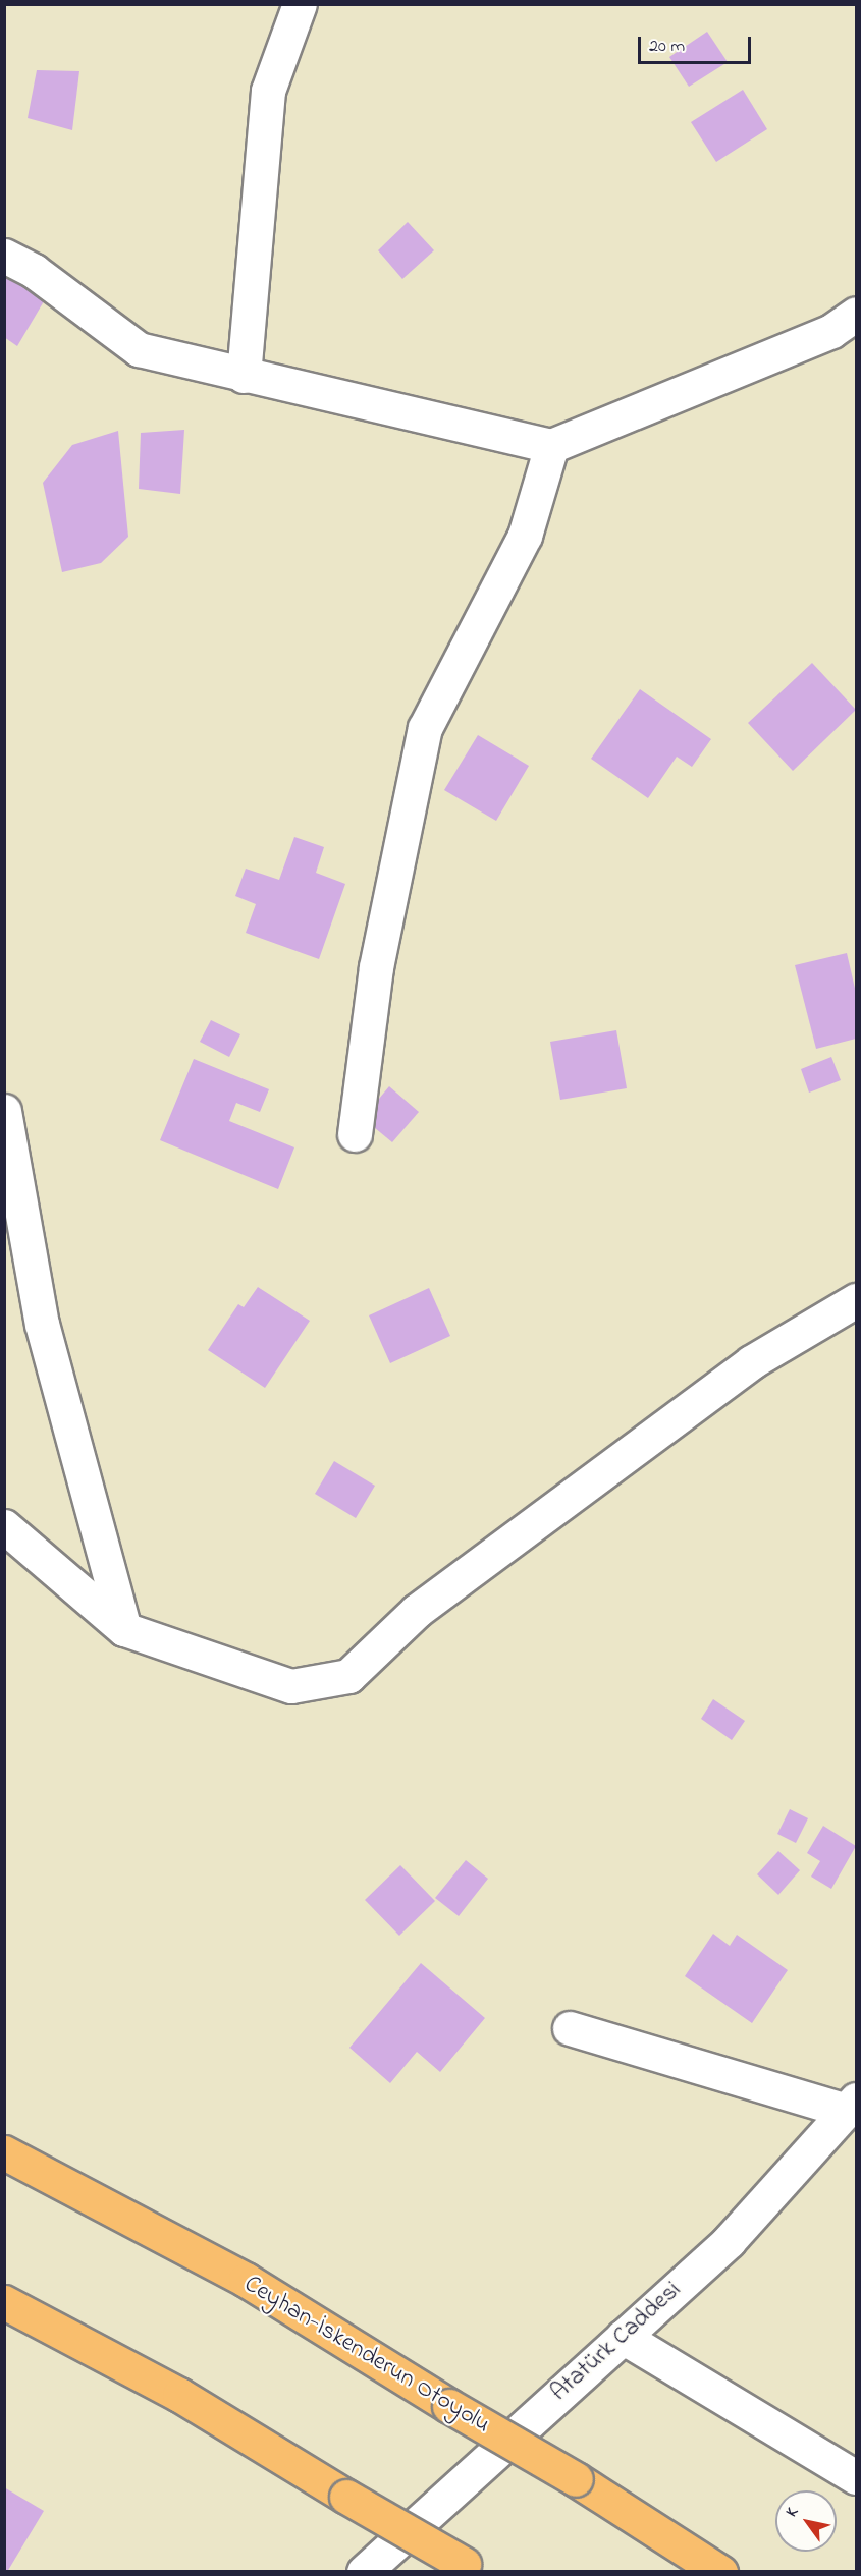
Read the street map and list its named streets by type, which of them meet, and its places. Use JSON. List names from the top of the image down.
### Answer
{
  "streets": {
    "highway": ["Ceyhan-İskenderun Otoyolu"],
    "street": ["Atatürk Caddesi"]
  },
  "scale_bar": "20 m",
  "north": "top left"
}
